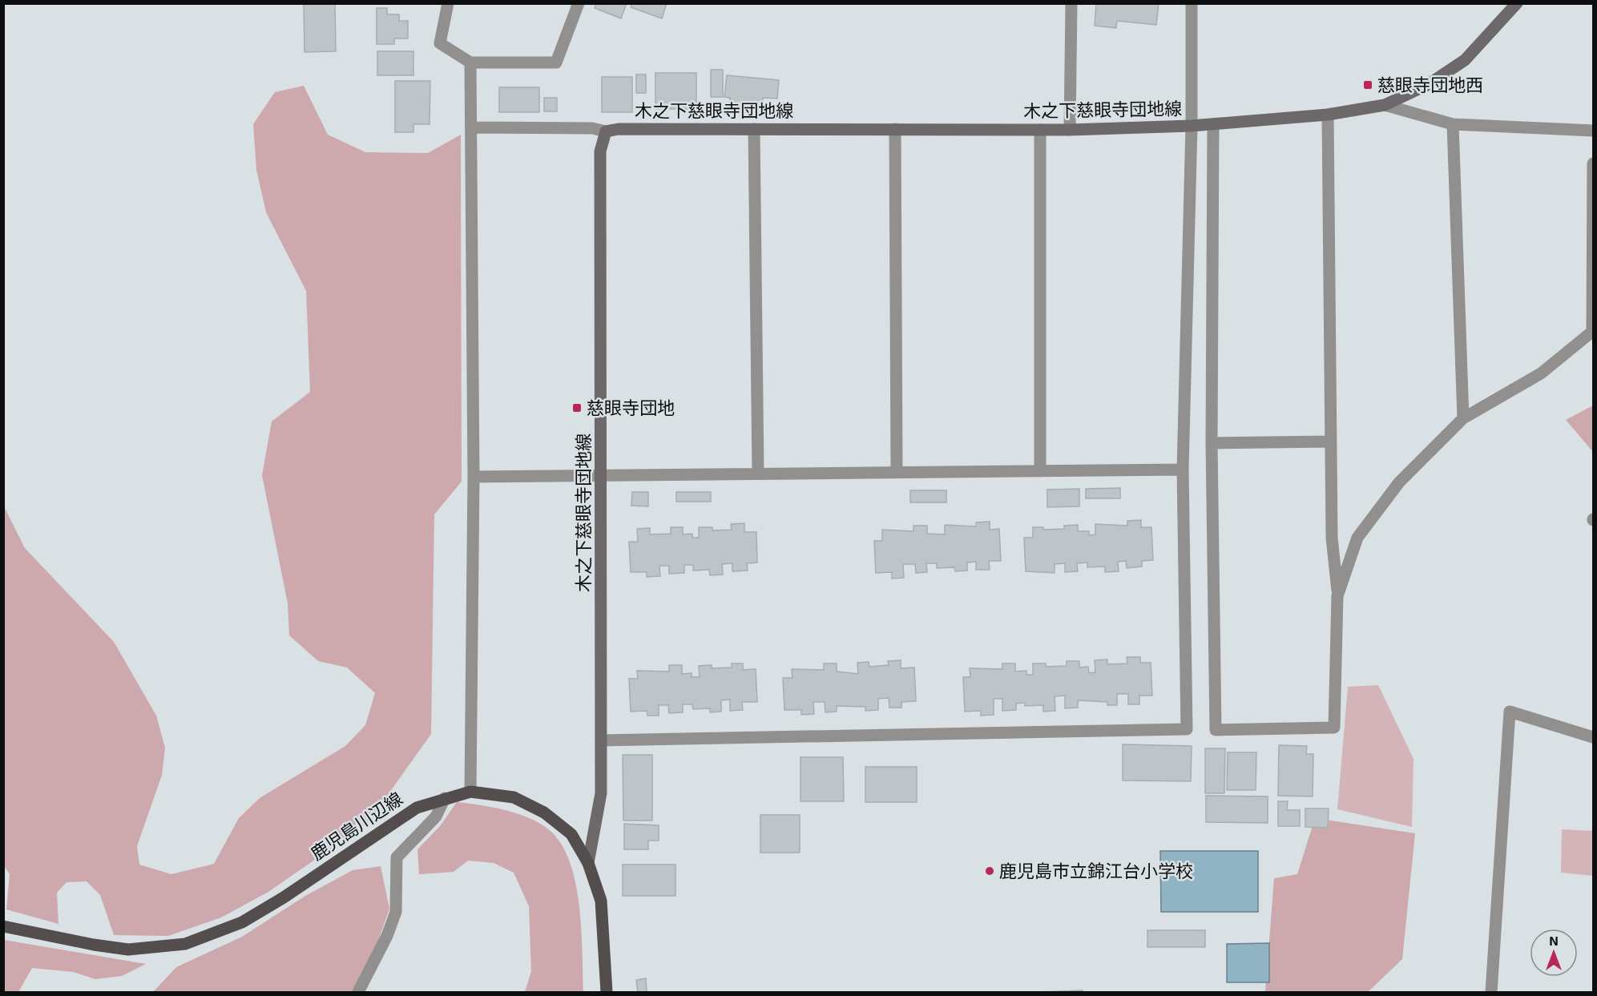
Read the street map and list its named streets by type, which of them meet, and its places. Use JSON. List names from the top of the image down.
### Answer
{
  "streets": {
    "main road": ["鹿児島川辺線"],
    "street": ["木之下慈眼寺団地線"]
  },
  "crossings": [
    ["木之下慈眼寺団地線", "鹿児島川辺線"]
  ],
  "places": {
    "transit": ["慈眼寺団地西", "慈眼寺団地"],
    "other": ["鹿児島市立錦江台小学校"]
  },
  "north": "top"
}
